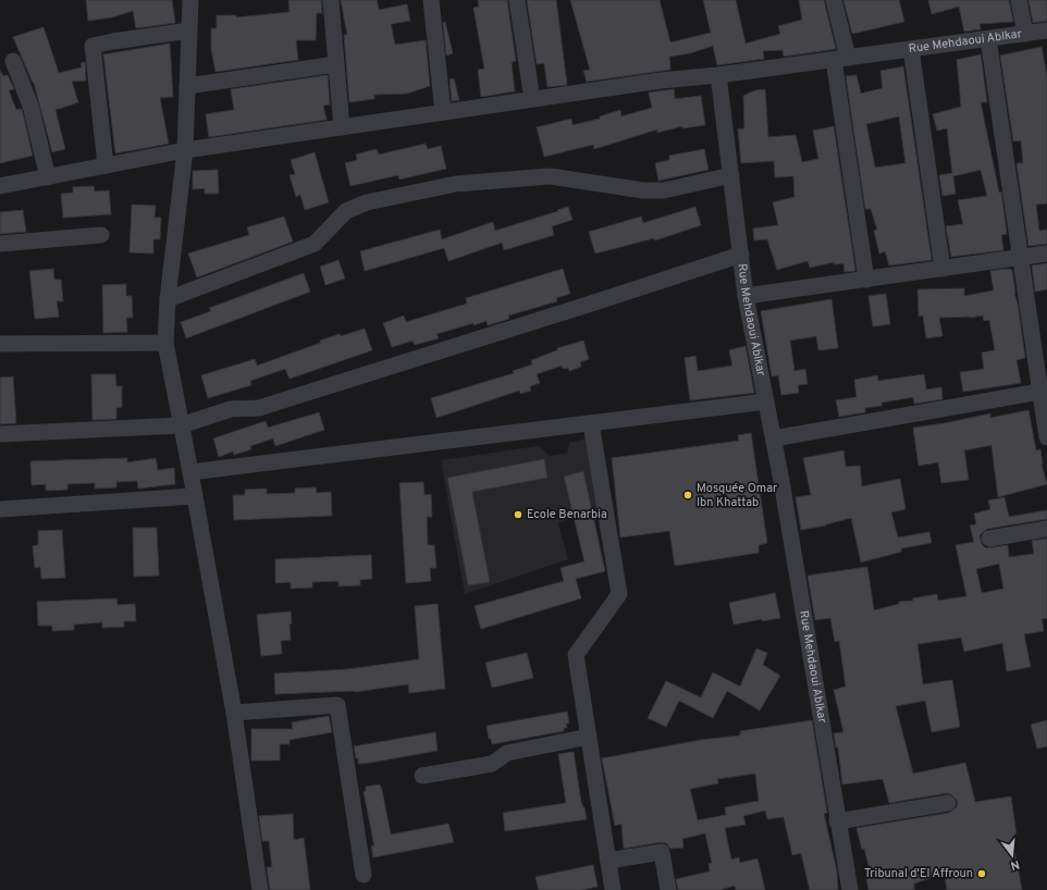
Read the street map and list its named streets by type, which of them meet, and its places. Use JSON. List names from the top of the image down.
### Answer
{
  "streets": {
    "street": ["Rue Mehdaoui Ablkar"]
  },
  "places": ["Mosquée Omar Ibn Khattab", "Ecole Benarbia", "Tribunal d'El Affroun"],
  "north": "bottom"
}
